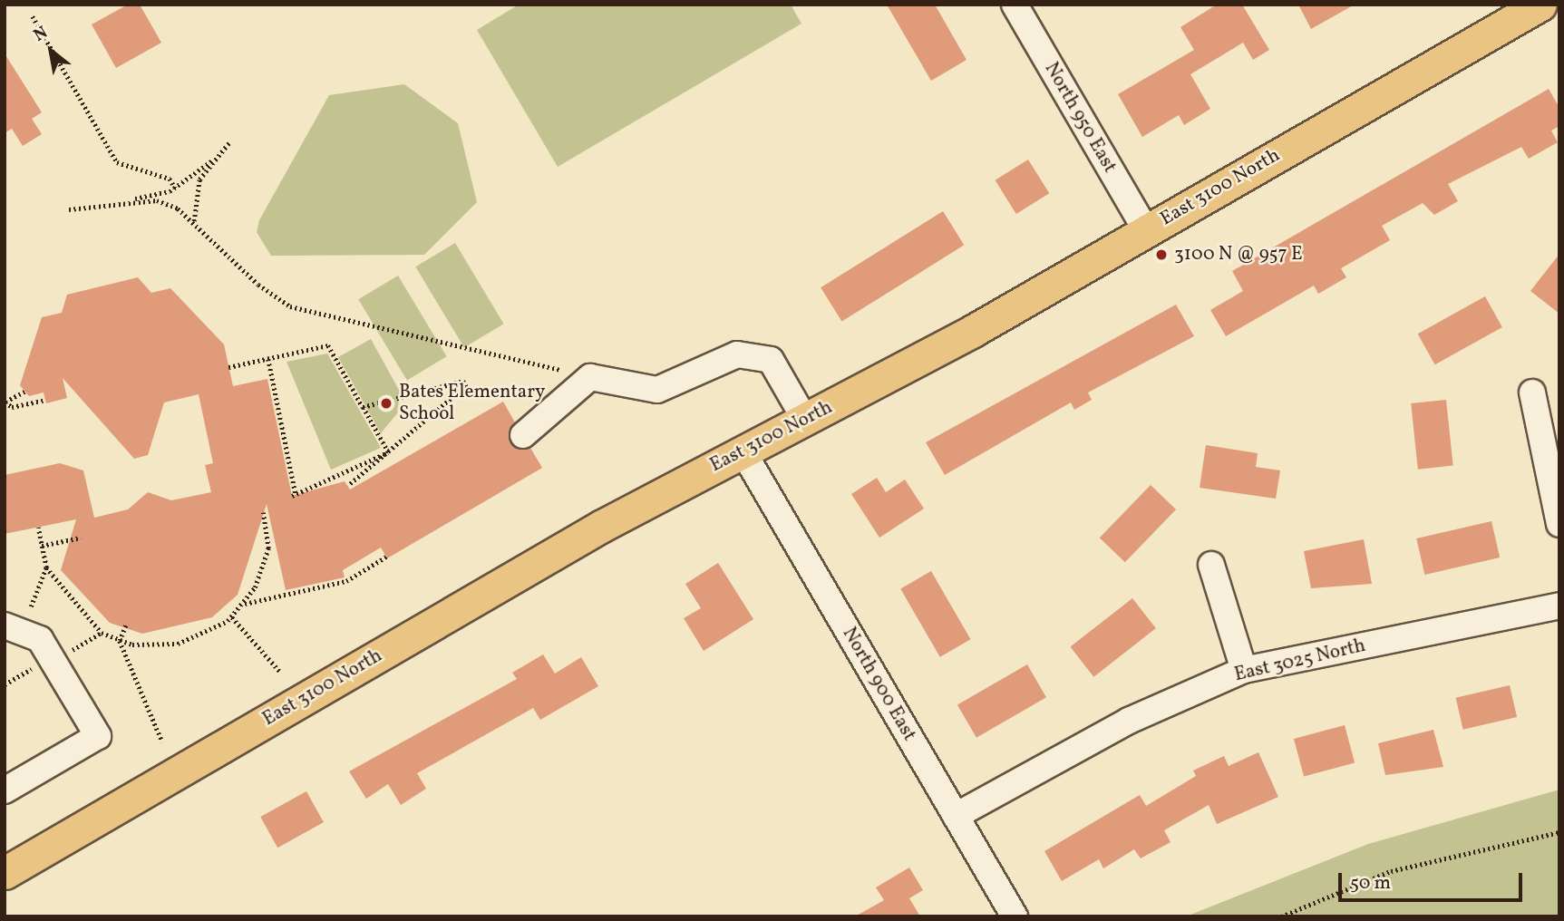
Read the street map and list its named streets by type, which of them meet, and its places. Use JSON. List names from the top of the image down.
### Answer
{
  "streets": {
    "main road": ["East 3100 North"],
    "street": ["North 950 East", "East 3025 North", "North 900 East"]
  },
  "crossings": [
    ["North 950 East", "East 3100 North"],
    ["East 3100 North", "North 900 East"],
    ["East 3025 North", "North 900 East"]
  ],
  "places": ["3100 N @ 957 E", "Bates Elementary School"],
  "scale_bar": "50 m",
  "north": "top left"
}
